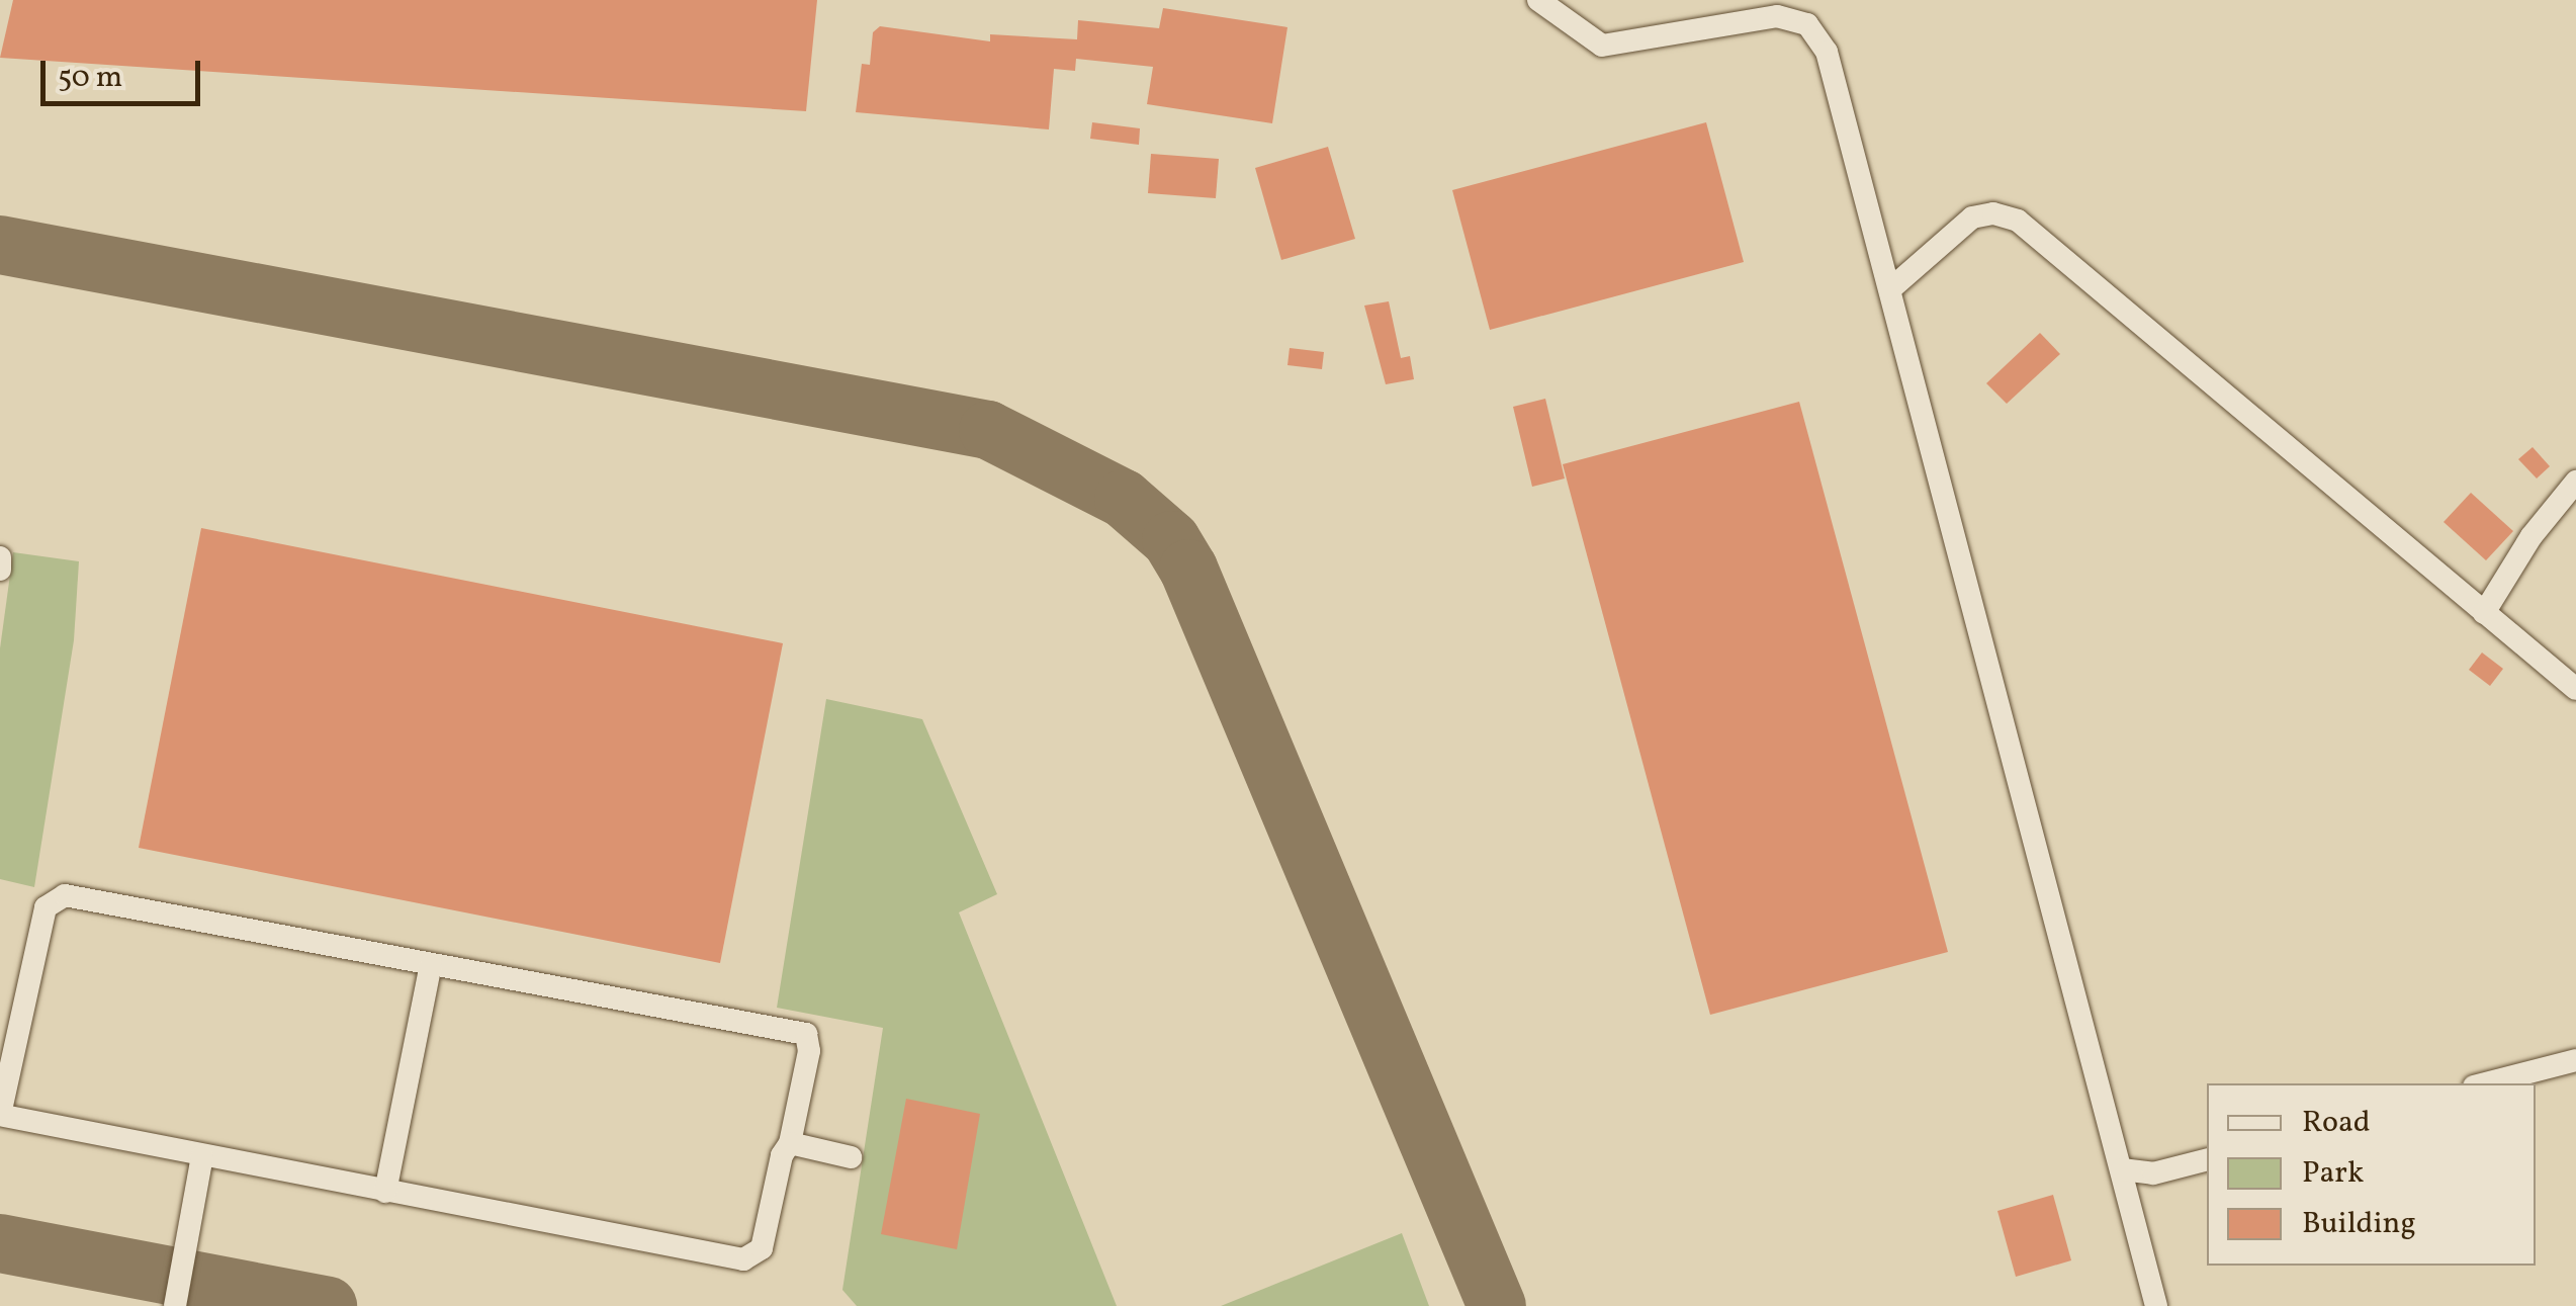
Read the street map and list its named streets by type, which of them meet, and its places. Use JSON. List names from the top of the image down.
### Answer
{
  "legend": ["Road", "Park", "Building"],
  "scale_bar": "50 m"
}
